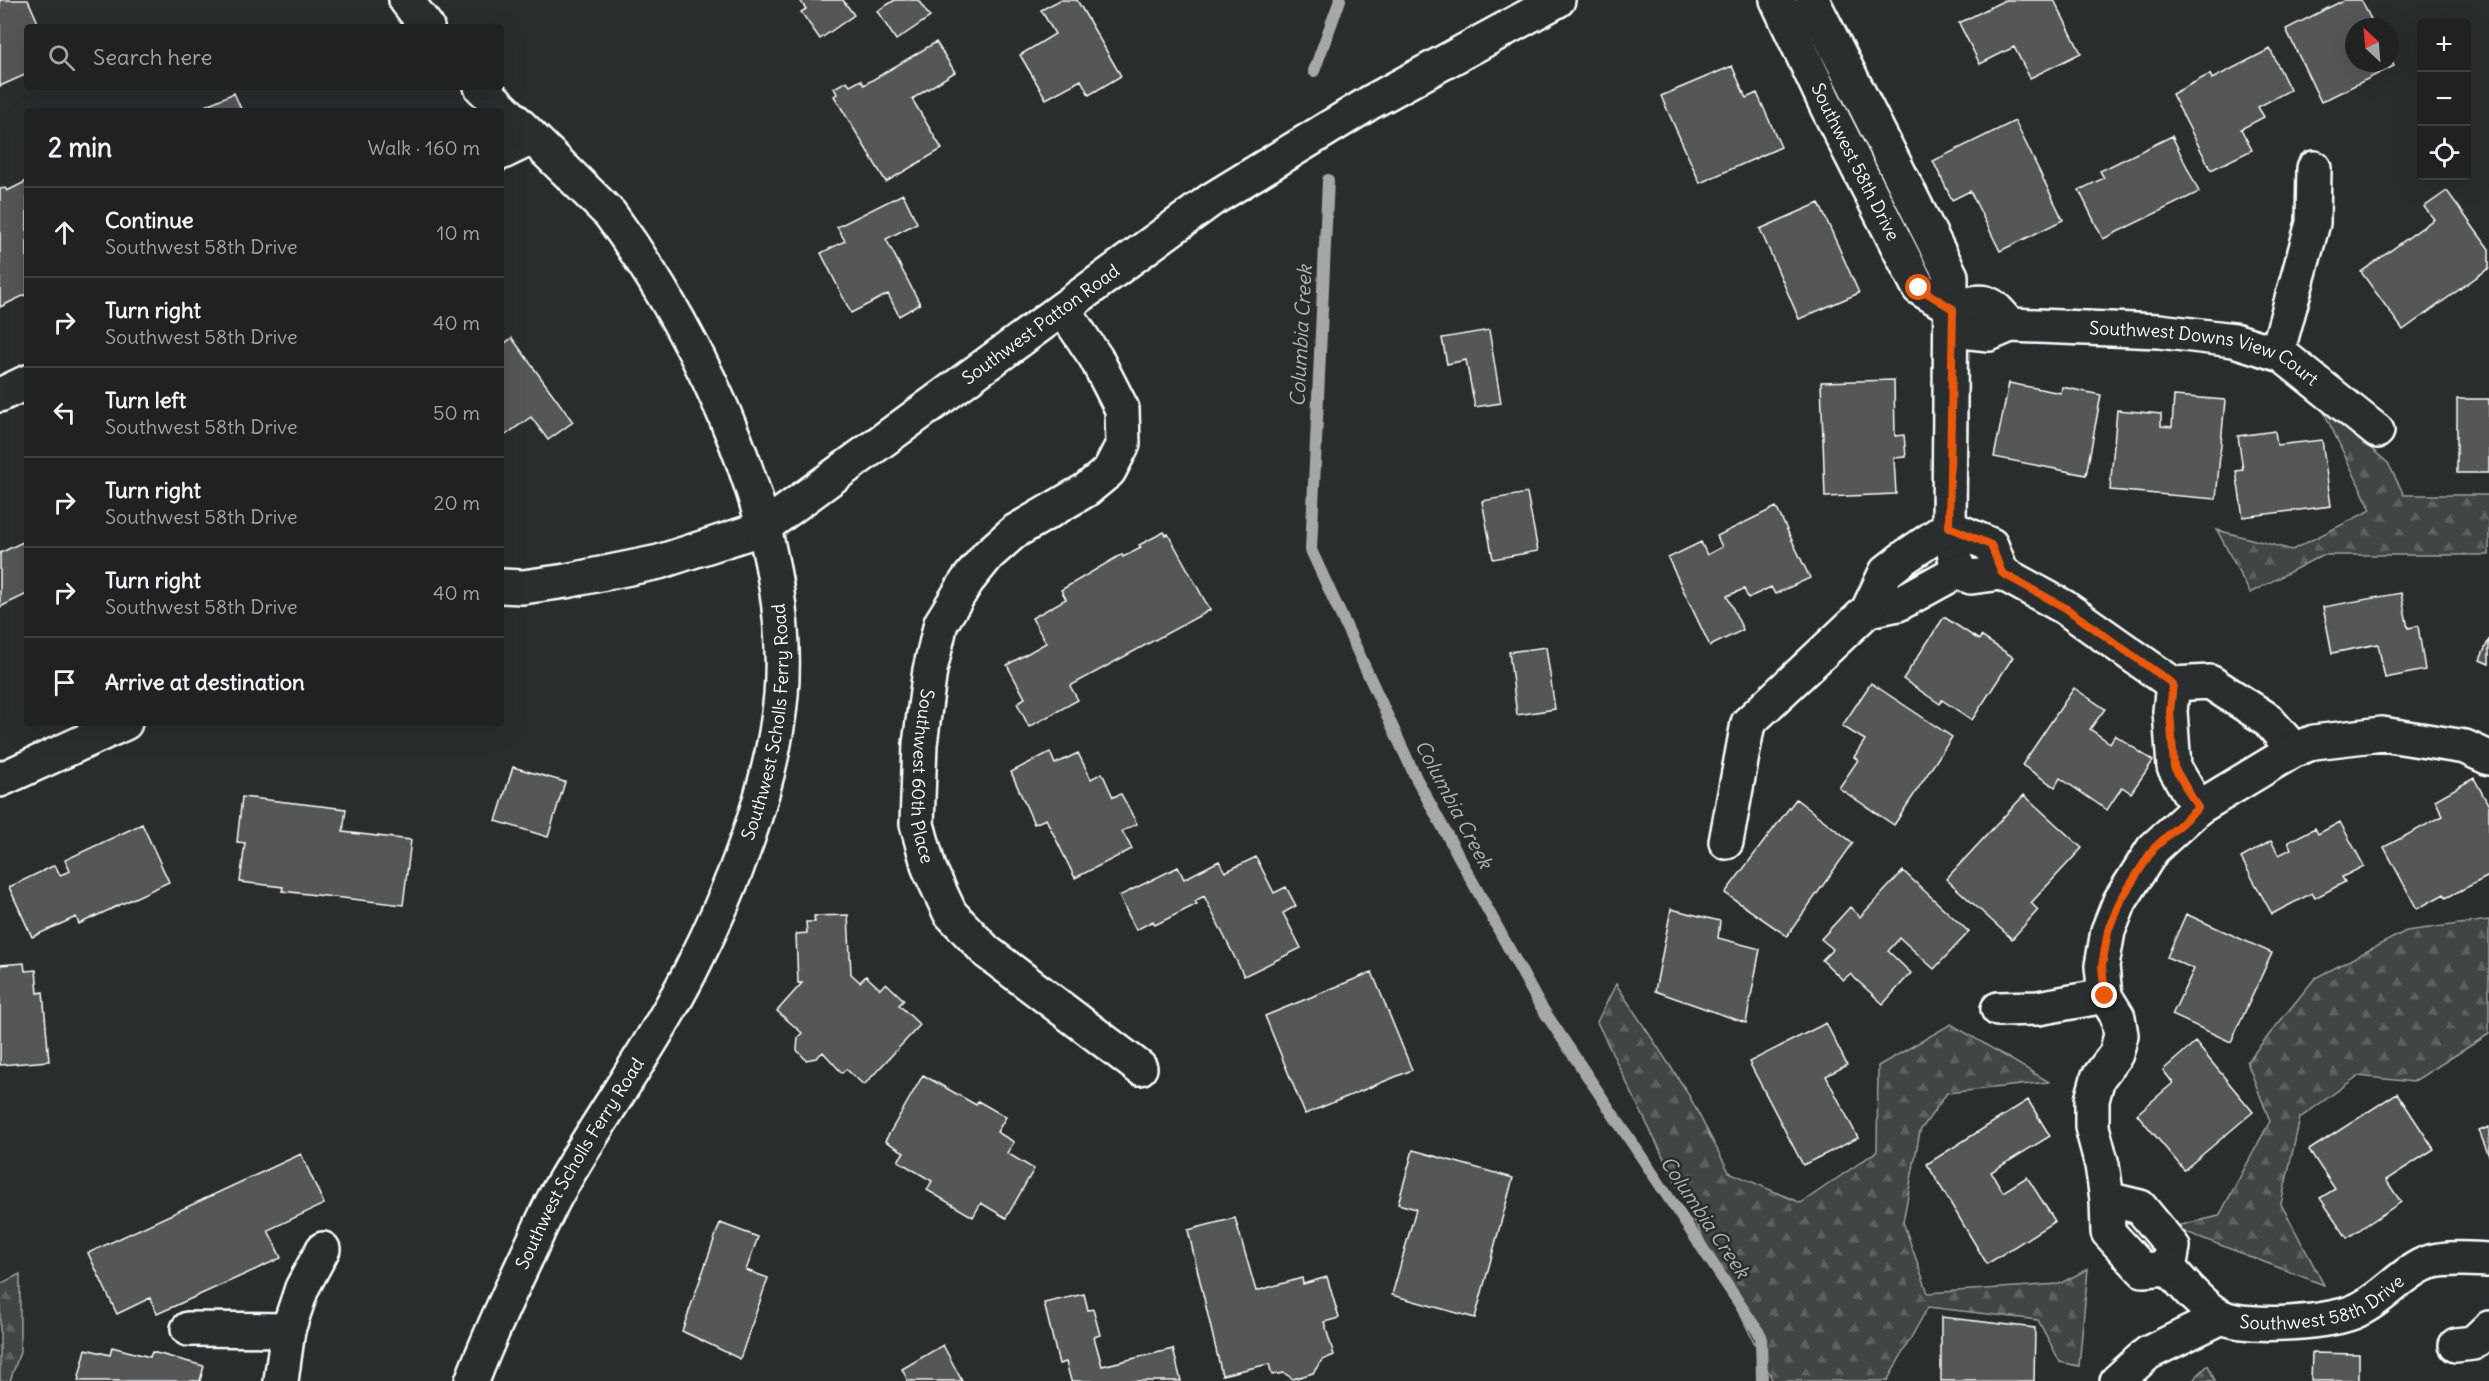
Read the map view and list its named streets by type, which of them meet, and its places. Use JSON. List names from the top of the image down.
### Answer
{
  "streets": {
    "street": [
      "Southwest 58th Drive",
      "Southwest Patton Road",
      "Southwest Downs View Court",
      "Southwest Scholls Ferry Road",
      "Southwest 60th Place"
    ]
  },
  "crossings": [
    ["Southwest 58th Drive", "Southwest Downs View Court"],
    ["Southwest Patton Road", "Southwest Scholls Ferry Road"],
    ["Southwest Patton Road", "Southwest 60th Place"]
  ],
  "water": ["Columbia Creek"],
  "north": "top left",
  "page": {
    "map_buttons": ["+", "−"],
    "search": "Search here",
    "heading": ["2 min", "Walk · 160 m"],
    "list": [
      ["Continue", "Southwest 58th Drive", "10 m"],
      ["Turn right", "Southwest 58th Drive", "40 m"],
      ["Turn left", "Southwest 58th Drive", "50 m"],
      ["Turn right", "Southwest 58th Drive", "20 m"],
      ["Turn right", "Southwest 58th Drive", "40 m"],
      "Arrive at destination"
    ]
  }
}
